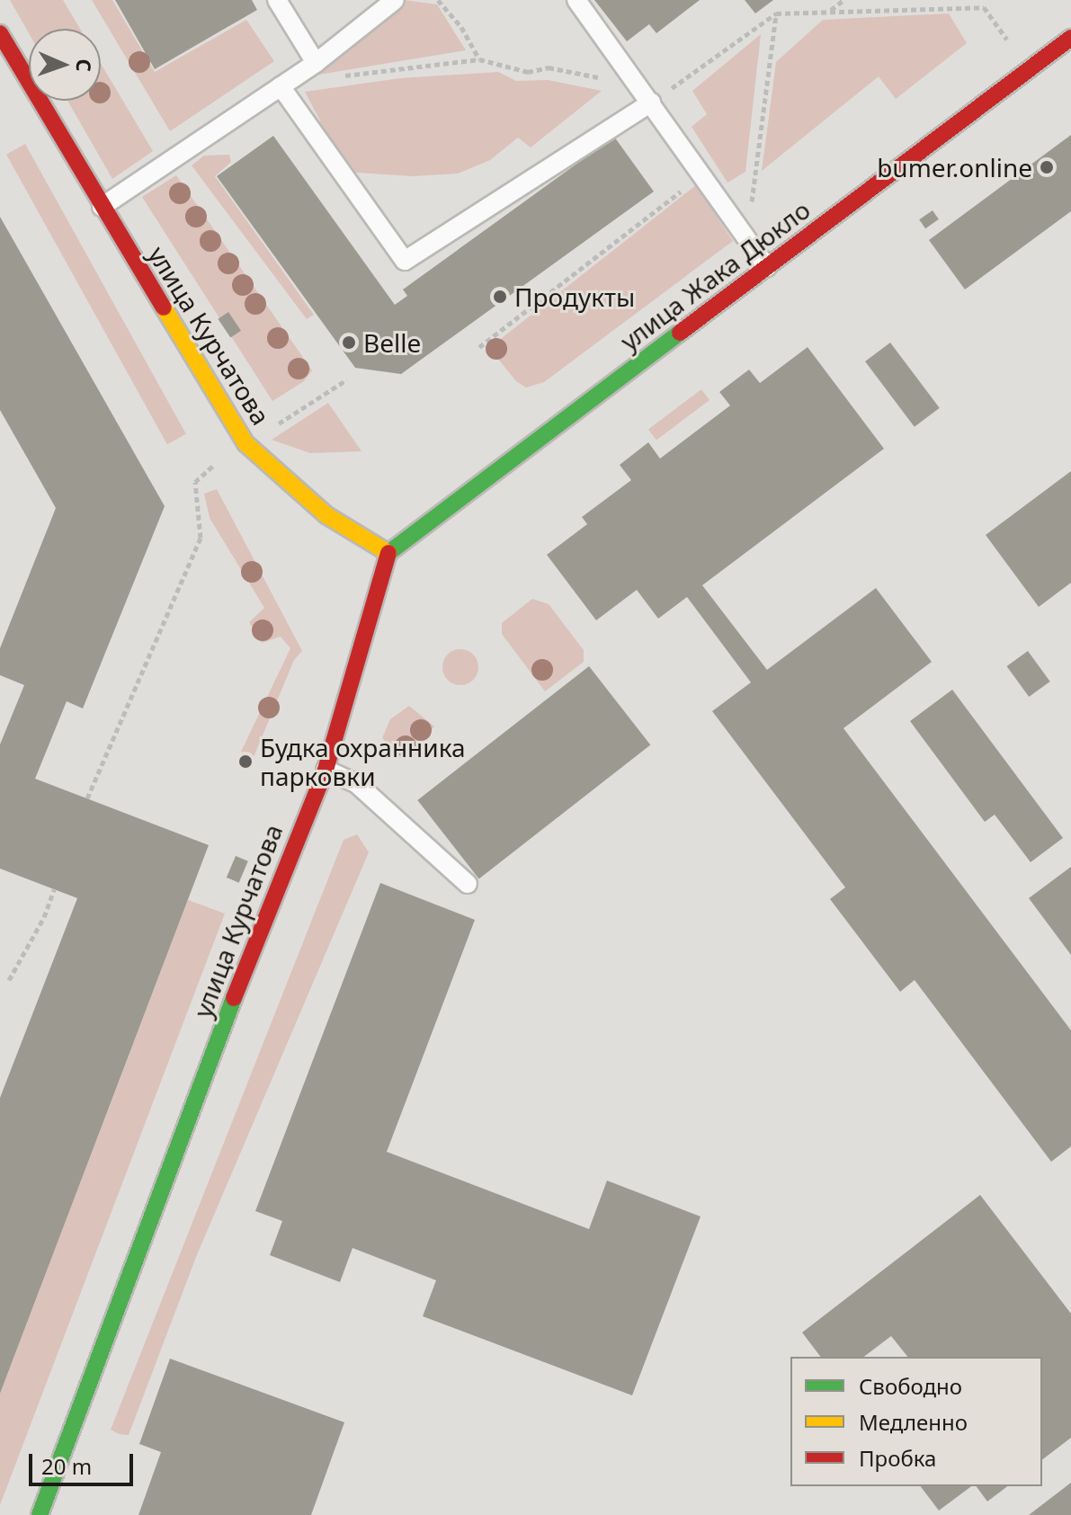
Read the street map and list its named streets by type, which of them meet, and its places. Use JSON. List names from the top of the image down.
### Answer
{
  "streets": {
    "street": ["улица Жака Дюкло", "улица Курчатова"]
  },
  "crossings": [
    ["улица Жака Дюкло", "улица Курчатова"]
  ],
  "places": [
    "bumer.online",
    "Продукты",
    "Belle",
    "Будка охранника парковки"
  ],
  "legend": ["Свободно", "Медленно", "Пробка"],
  "scale_bar": "20 m",
  "north": "right"
}
